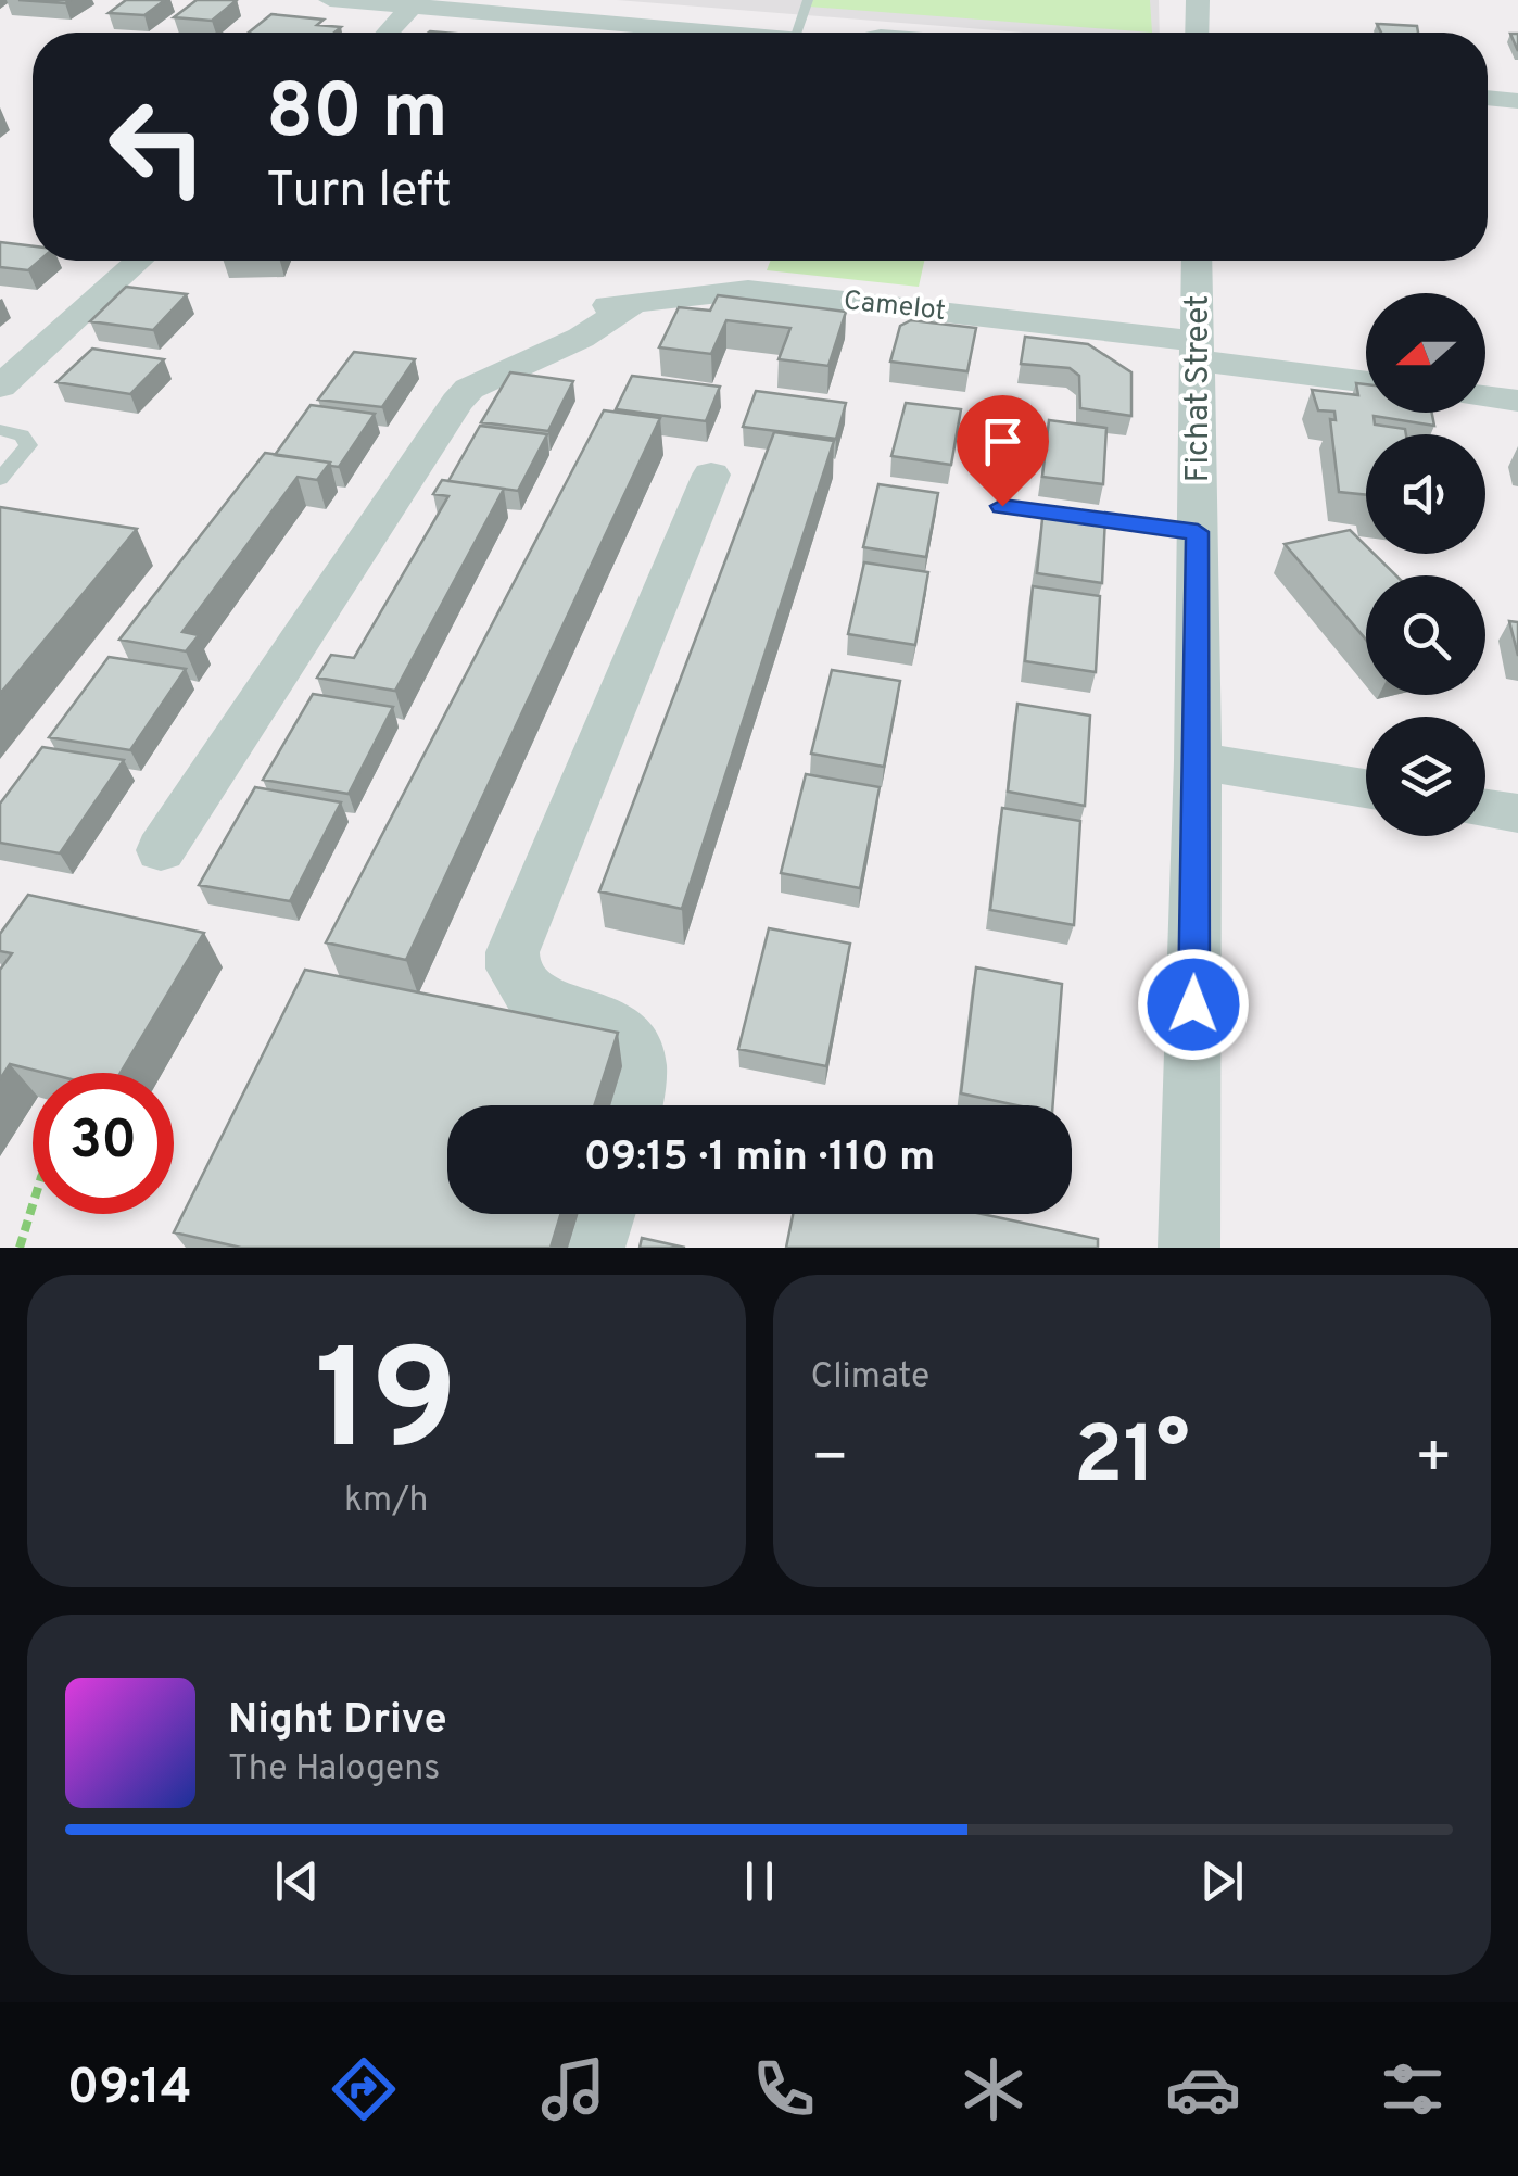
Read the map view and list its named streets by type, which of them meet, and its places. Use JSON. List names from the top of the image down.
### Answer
{
  "streets": {
    "street": ["Camelot", "Fichat Street"]
  },
  "crossings": [
    ["Camelot", "Fichat Street"]
  ],
  "north": "left",
  "page": {
    "turn": ["80 m", "Turn left"],
    "limit": "30",
    "trip": "09:15 · 1 min · 110 m",
    "tile": [
      ["19", "km/h"],
      "Climate"
    ],
    "heat": ["−", "21°", "+"],
    "song": ["Night Drive", "The Halogens"],
    "tabs": "09:14"
  }
}
